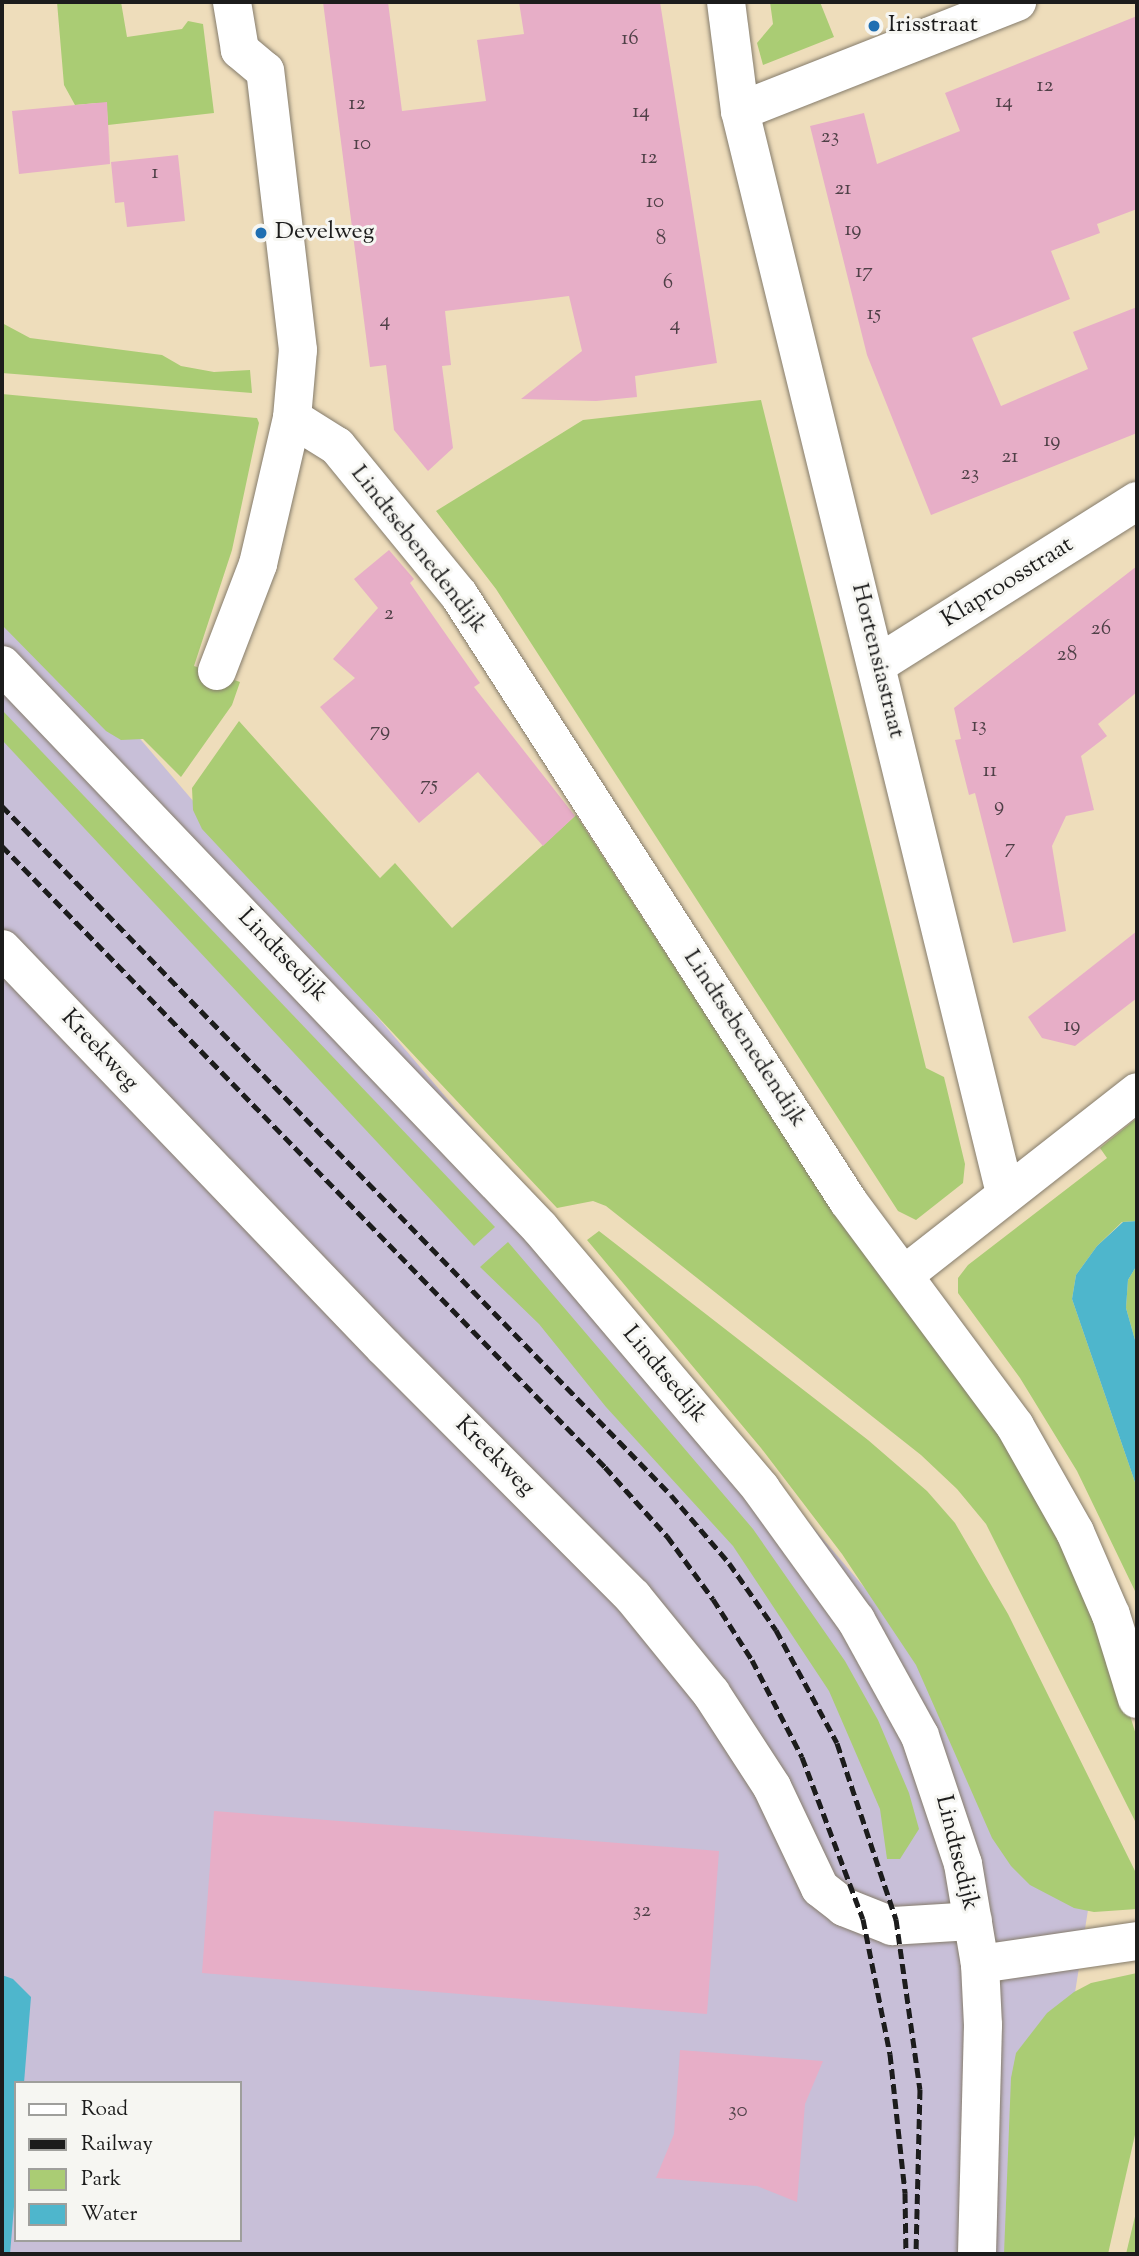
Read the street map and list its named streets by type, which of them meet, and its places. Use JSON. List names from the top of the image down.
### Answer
{
  "streets": {
    "street": [
      "Lindtsebenedendijk",
      "Klaproosstraat",
      "Hortensiastraat",
      "Lindtsedijk",
      "Kreekweg"
    ]
  },
  "crossings": [
    ["Klaproosstraat", "Hortensiastraat"],
    ["Lindtsedijk", "Kreekweg"]
  ],
  "places": ["Irisstraat", "Develweg"],
  "house_numbers": [
    "16",
    "12",
    "14",
    "12",
    "14",
    "23",
    "10",
    "12",
    "1",
    "21",
    "10",
    "19",
    "8",
    "17",
    "6",
    "15",
    "4",
    "4",
    "19",
    "21",
    "23",
    "2",
    "26",
    "28",
    "13",
    "79",
    "11",
    "75",
    "9",
    "7",
    "19",
    "32",
    "30"
  ],
  "legend": [
    "Road",
    "Railway",
    "Park",
    "Water"
  ]
}
